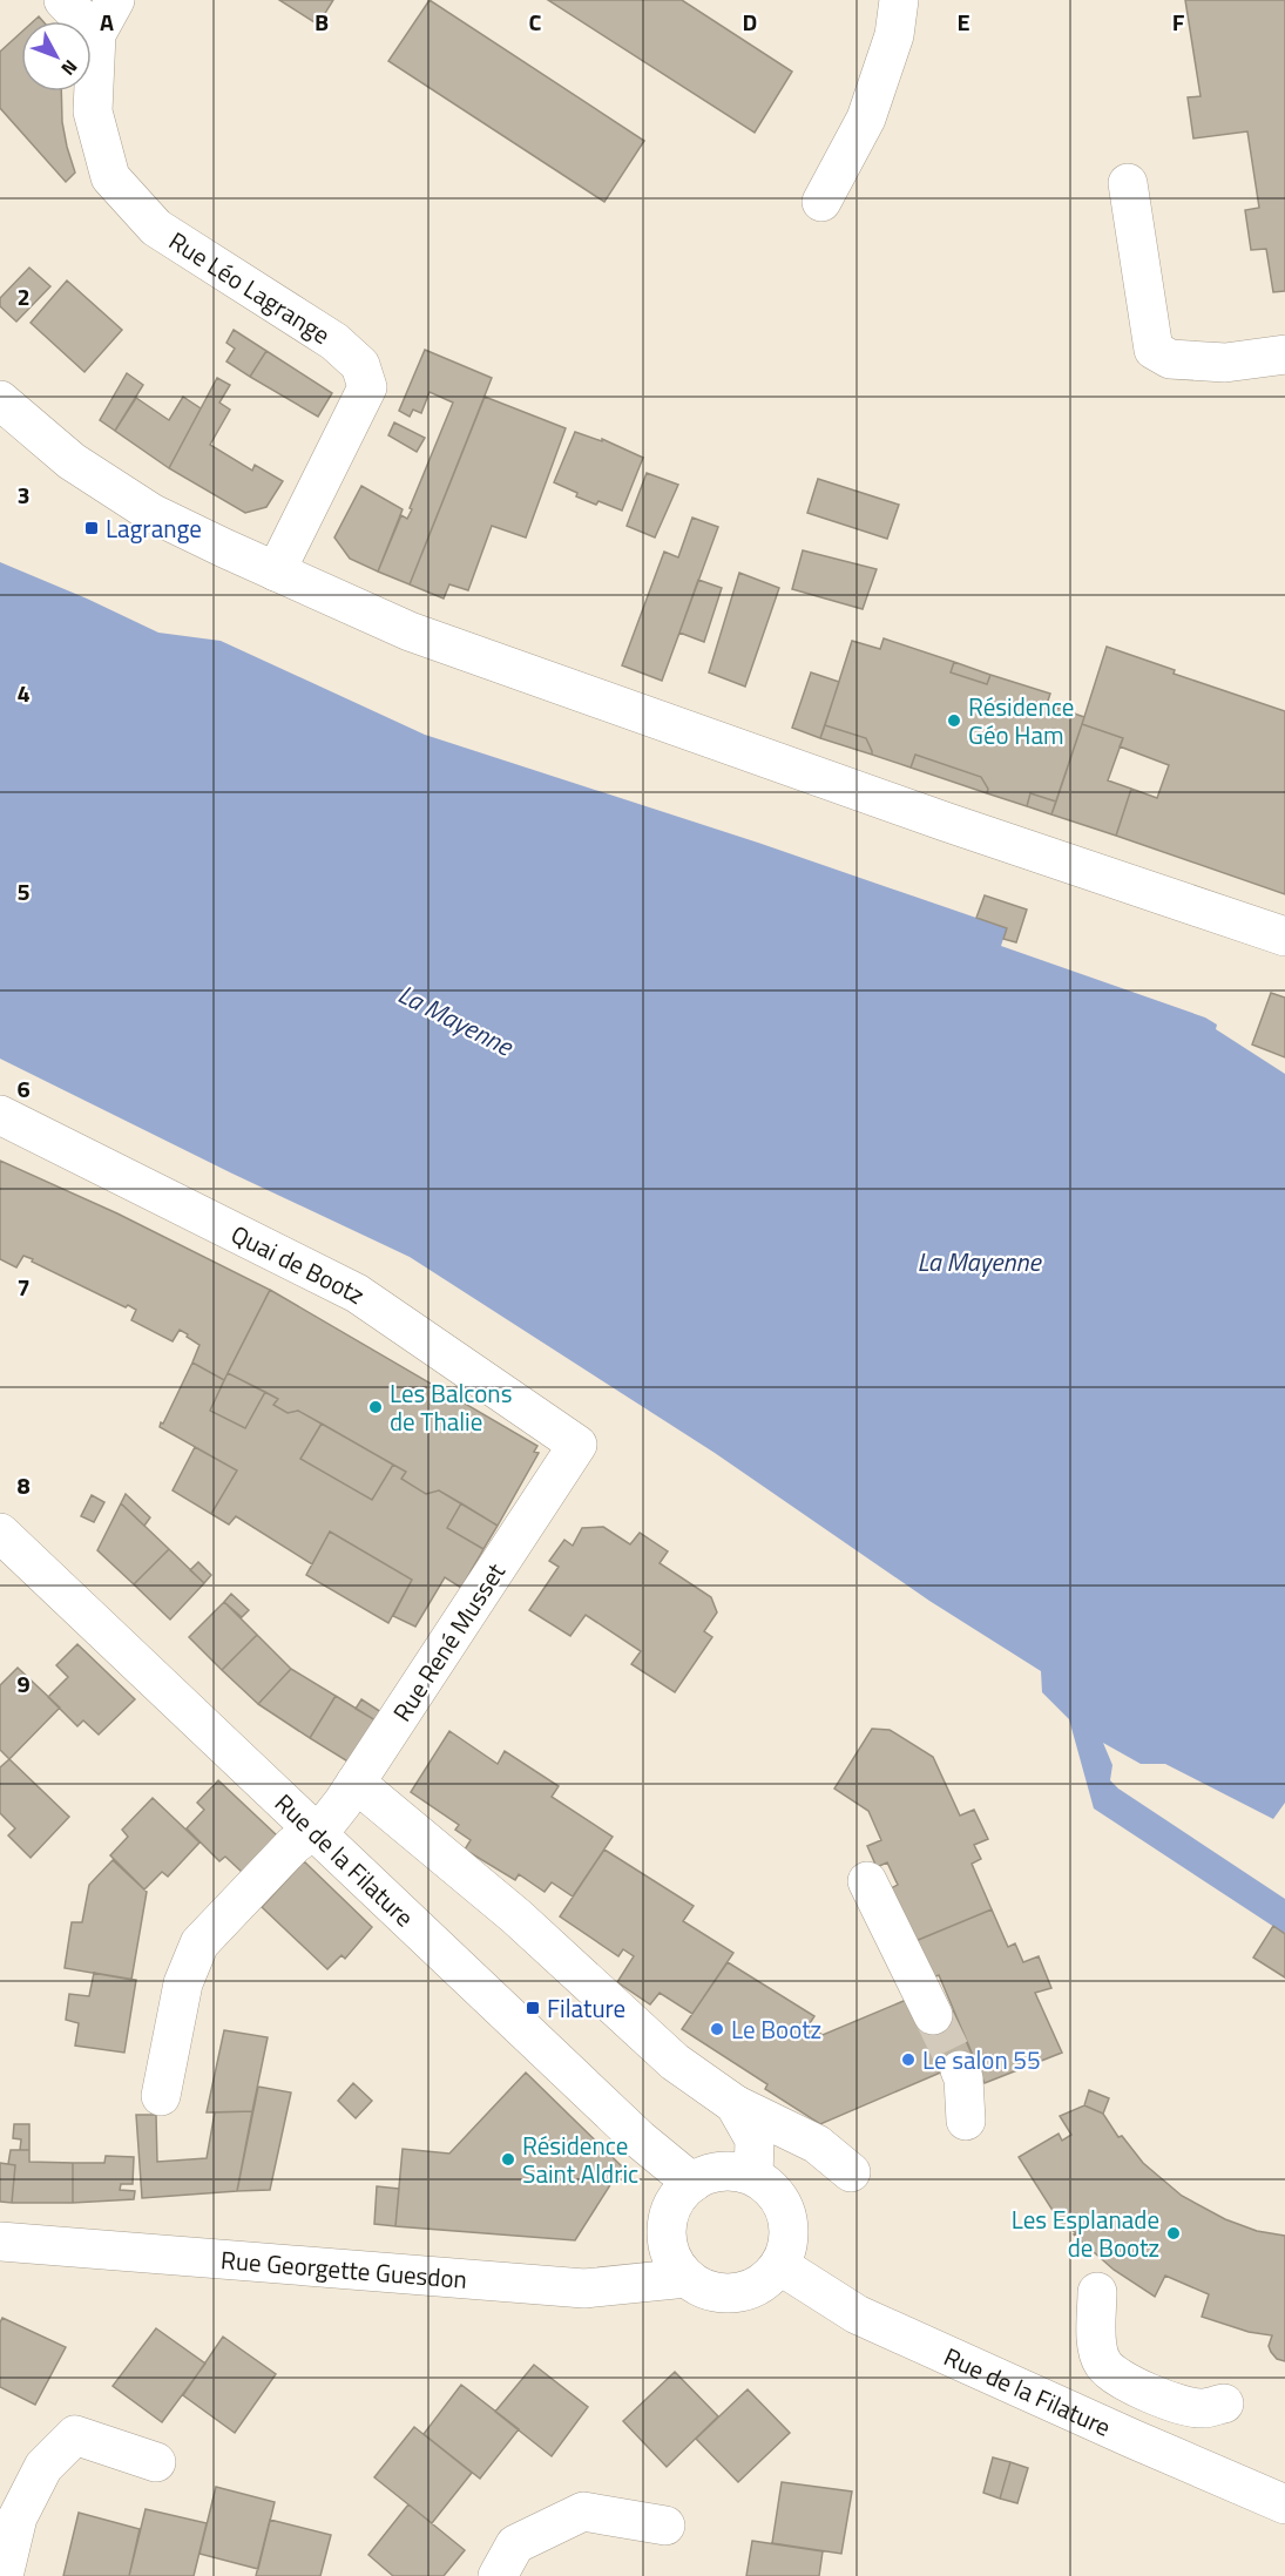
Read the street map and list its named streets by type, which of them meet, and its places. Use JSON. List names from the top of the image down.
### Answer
{
  "streets": {
    "street": [
      "Rue Léo Lagrange",
      "Quai de Bootz",
      "Rue René Musset",
      "Rue de la Filature",
      "Rue Georgette Guesdon"
    ]
  },
  "crossings": [
    ["Quai de Bootz", "Rue René Musset"],
    ["Rue René Musset", "Rue de la Filature"],
    ["Rue de la Filature", "Rue Georgette Guesdon"]
  ],
  "water": ["La Mayenne"],
  "places": {
    "transit": ["Lagrange", "Filature"],
    "other": [
      "Résidence Géo Ham",
      "Les Balcons de Thalie",
      "Le Bootz",
      "Le salon 55",
      "Résidence Saint Aldric",
      "Les Esplanade de Bootz"
    ]
  },
  "north": "bottom right",
  "grid": {
    "columns": [
      "A",
      "B",
      "C",
      "D",
      "E",
      "F"
    ],
    "rows": [
      "2",
      "3",
      "4",
      "5",
      "6",
      "7",
      "8",
      "9"
    ]
  }
}
